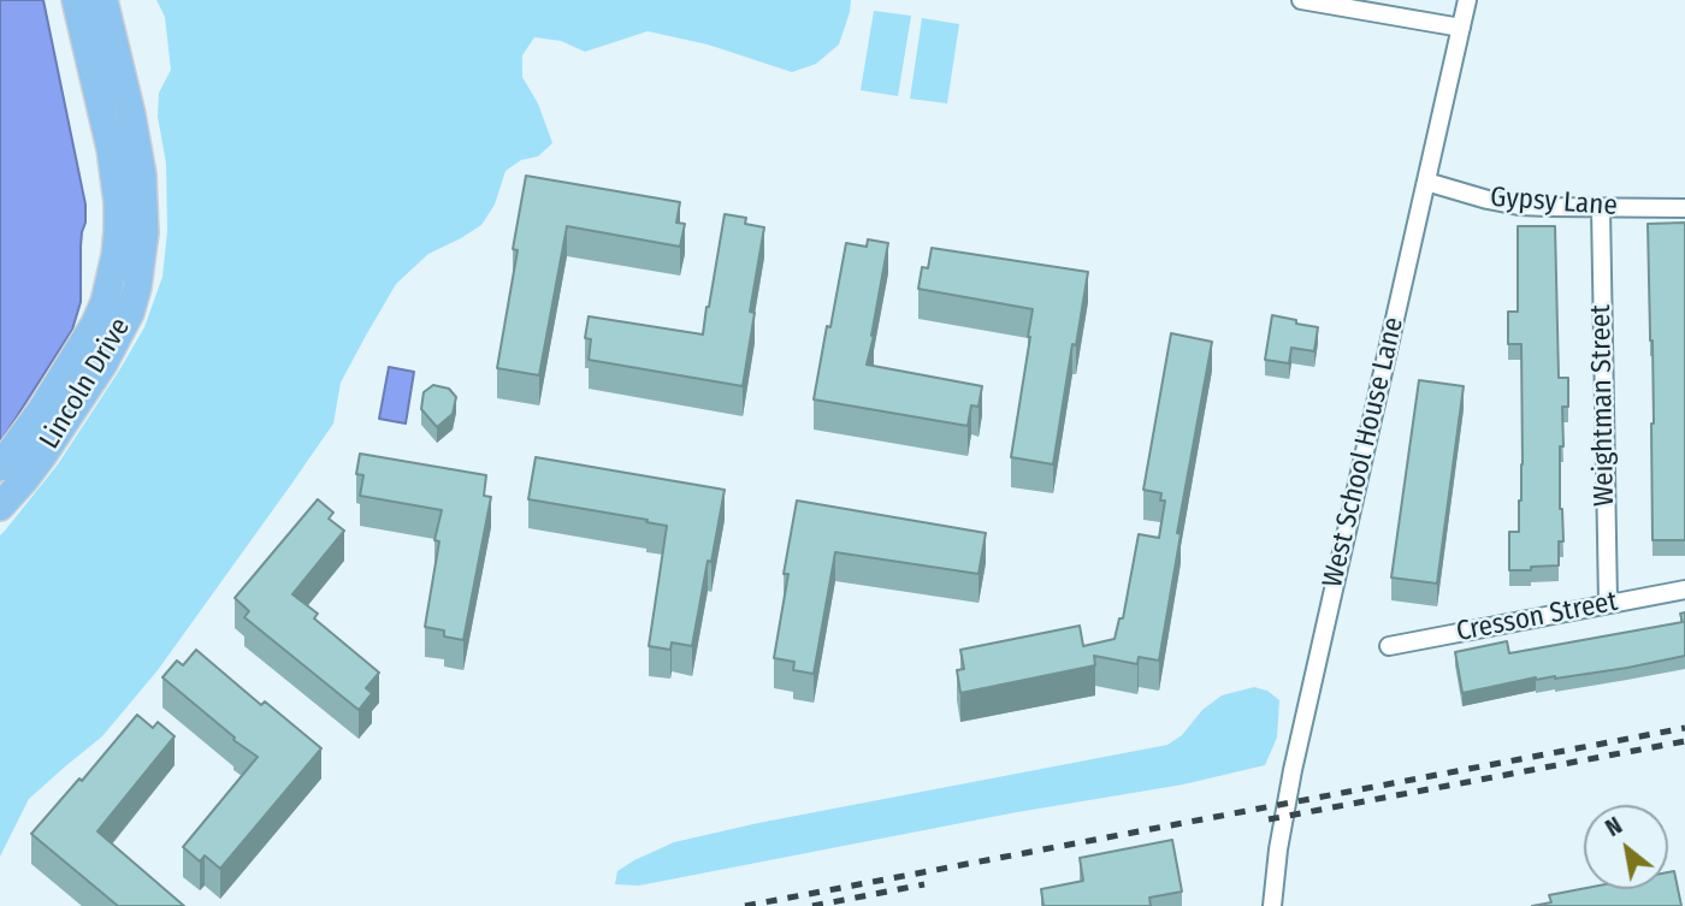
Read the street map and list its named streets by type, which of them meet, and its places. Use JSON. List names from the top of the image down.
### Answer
{
  "streets": {
    "main road": ["Lincoln Drive"],
    "street": [
      "Gypsy Lane",
      "Weightman Street",
      "West School House Lane",
      "Cresson Street"
    ]
  },
  "crossings": [
    ["Gypsy Lane", "Weightman Street"],
    ["Gypsy Lane", "West School House Lane"],
    ["Weightman Street", "Cresson Street"]
  ],
  "north": "top left"
}
